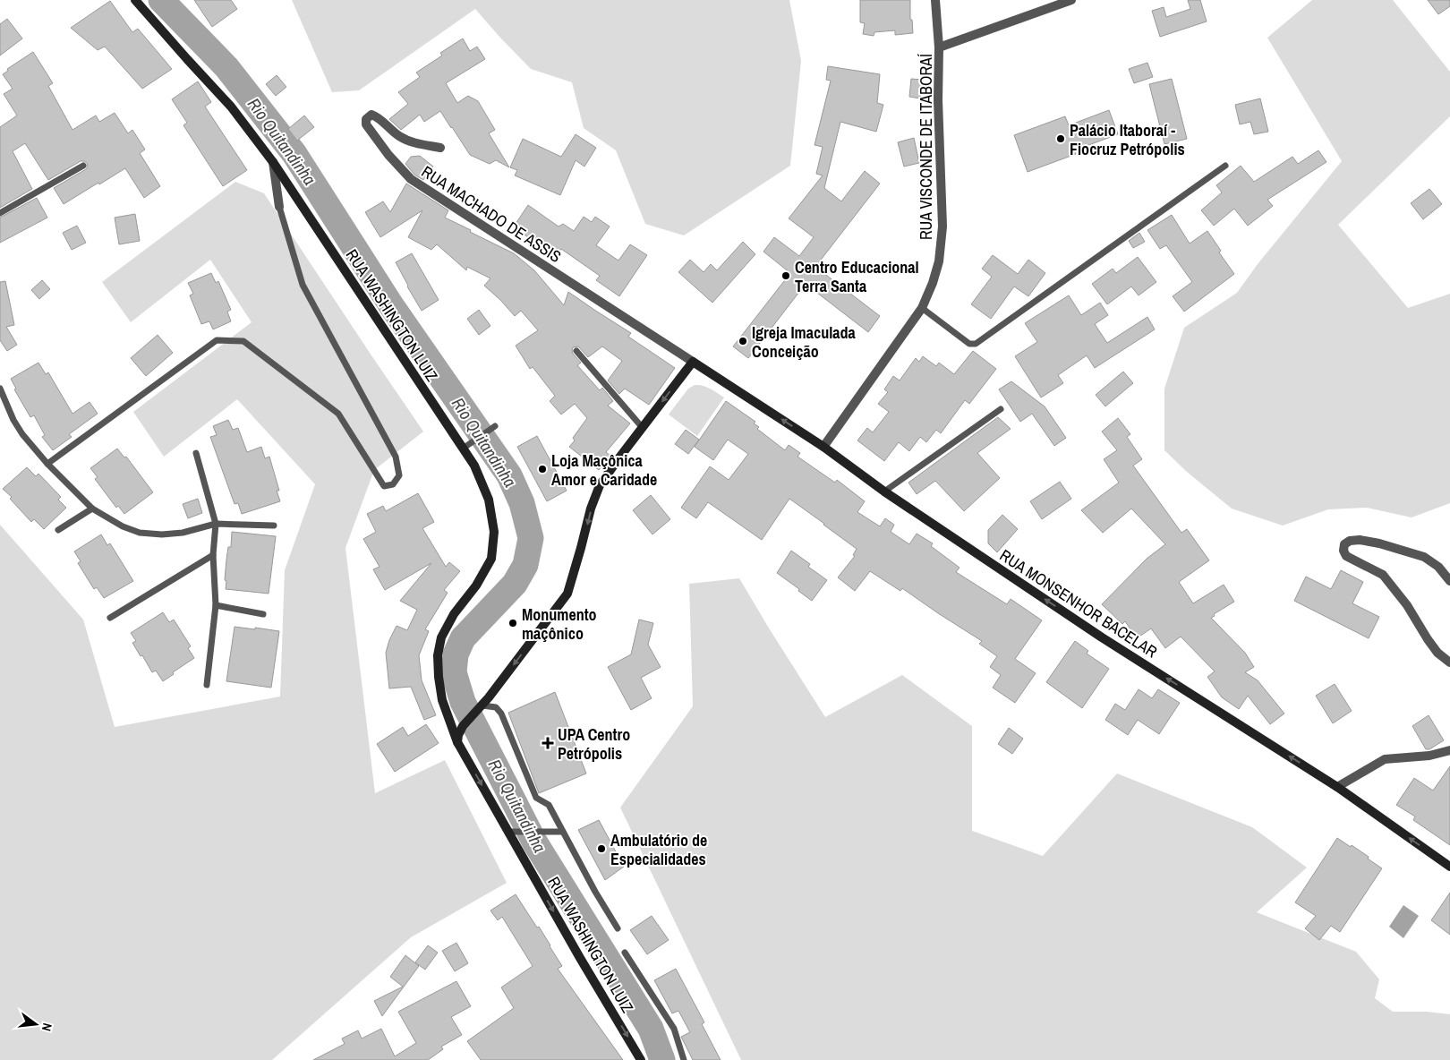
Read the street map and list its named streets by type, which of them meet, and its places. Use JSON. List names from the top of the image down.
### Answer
{
  "streets": {
    "main road": ["RUA WASHINGTON LUIZ", "RUA MONSENHOR BACELAR"],
    "street": ["RUA VISCONDE DE ITABORAÍ", "RUA MACHADO DE ASSIS"]
  },
  "crossings": [
    ["RUA VISCONDE DE ITABORAÍ", "RUA MONSENHOR BACELAR"],
    ["RUA MACHADO DE ASSIS", "RUA MONSENHOR BACELAR"]
  ],
  "one_way": ["RUA MONSENHOR BACELAR"],
  "water": ["Rio Quitandinha"],
  "places": {
    "other": [
      "Palácio Itaboraí - Fiocruz Petrópolis",
      "Centro Educacional Terra Santa",
      "Igreja Imaculada Conceição",
      "Loja Maçônica Amor e Caridade",
      "Monumento maçônico",
      "Ambulatório de Especialidades"
    ],
    "health": ["UPA Centro Petrópolis"]
  },
  "north": "right"
}
